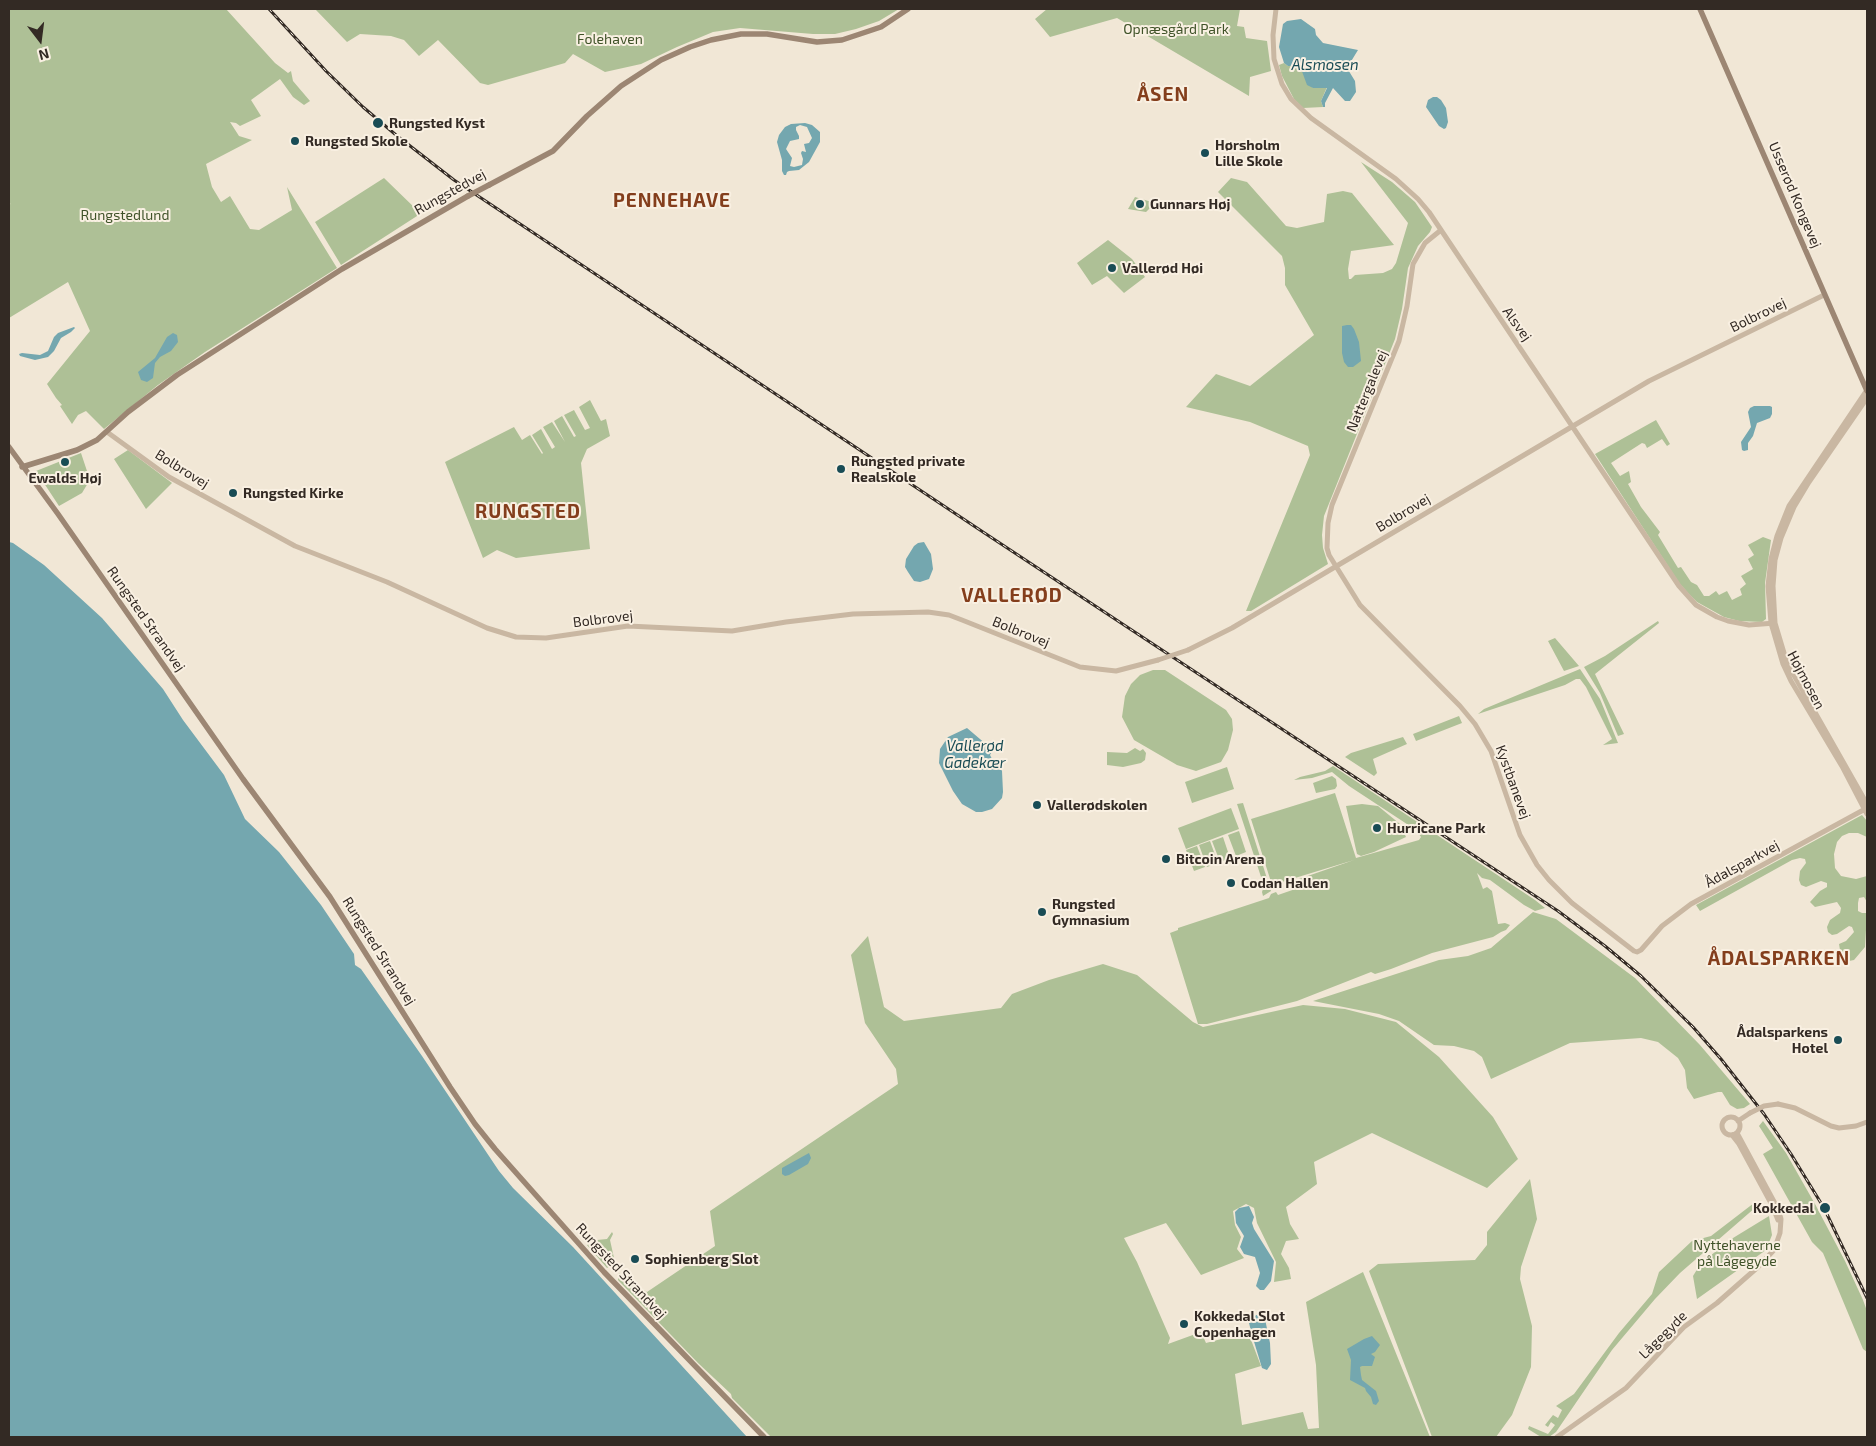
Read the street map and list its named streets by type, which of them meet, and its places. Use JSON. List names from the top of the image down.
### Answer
{
  "streets": {
    "main road": ["Rungstedvej", "Usserød Kongevej", "Rungsted Strandvej"],
    "street": [
      "Bolbrovej",
      "Alsvej",
      "Nattergalevej",
      "Højmosen",
      "Kystbanevej",
      "Ådalsparkvej",
      "Lågegyde"
    ]
  },
  "crossings": [
    ["Rungstedvej", "Bolbrovej"],
    ["Rungstedvej", "Rungsted Strandvej"],
    ["Usserød Kongevej", "Bolbrovej"],
    ["Usserød Kongevej", "Højmosen"],
    ["Bolbrovej", "Alsvej"],
    ["Bolbrovej", "Nattergalevej"],
    ["Bolbrovej", "Kystbanevej"],
    ["Alsvej", "Nattergalevej"],
    ["Alsvej", "Højmosen"],
    ["Nattergalevej", "Kystbanevej"],
    ["Højmosen", "Ådalsparkvej"],
    ["Kystbanevej", "Ådalsparkvej"]
  ],
  "districts": [
    "ÅSEN",
    "PENNEHAVE",
    "RUNGSTED",
    "VALLERØD",
    "ÅDALSPARKEN"
  ],
  "water": ["Alsmosen", "Vallerød Gadekær"],
  "parks": [
    "Opnæsgård Park",
    "Folehaven",
    "Rungstedlund",
    "Nyttehaverne på Lågegyde"
  ],
  "places": [
    "Rungsted Kyst",
    "Rungsted Skole",
    "Hørsholm Lille Skole",
    "Gunnars Høj",
    "Vallerød Høi",
    "Ewalds Høj",
    "Rungsted private Realskole",
    "Rungsted Kirke",
    "Vallerødskolen",
    "Hurricane Park",
    "Bitcoin Arena",
    "Codan Hallen",
    "Rungsted Gymnasium",
    "Ådalsparkens Hotel",
    "Kokkedal",
    "Sophienberg Slot",
    "Kokkedal Slot Copenhagen"
  ],
  "north": "bottom"
}
